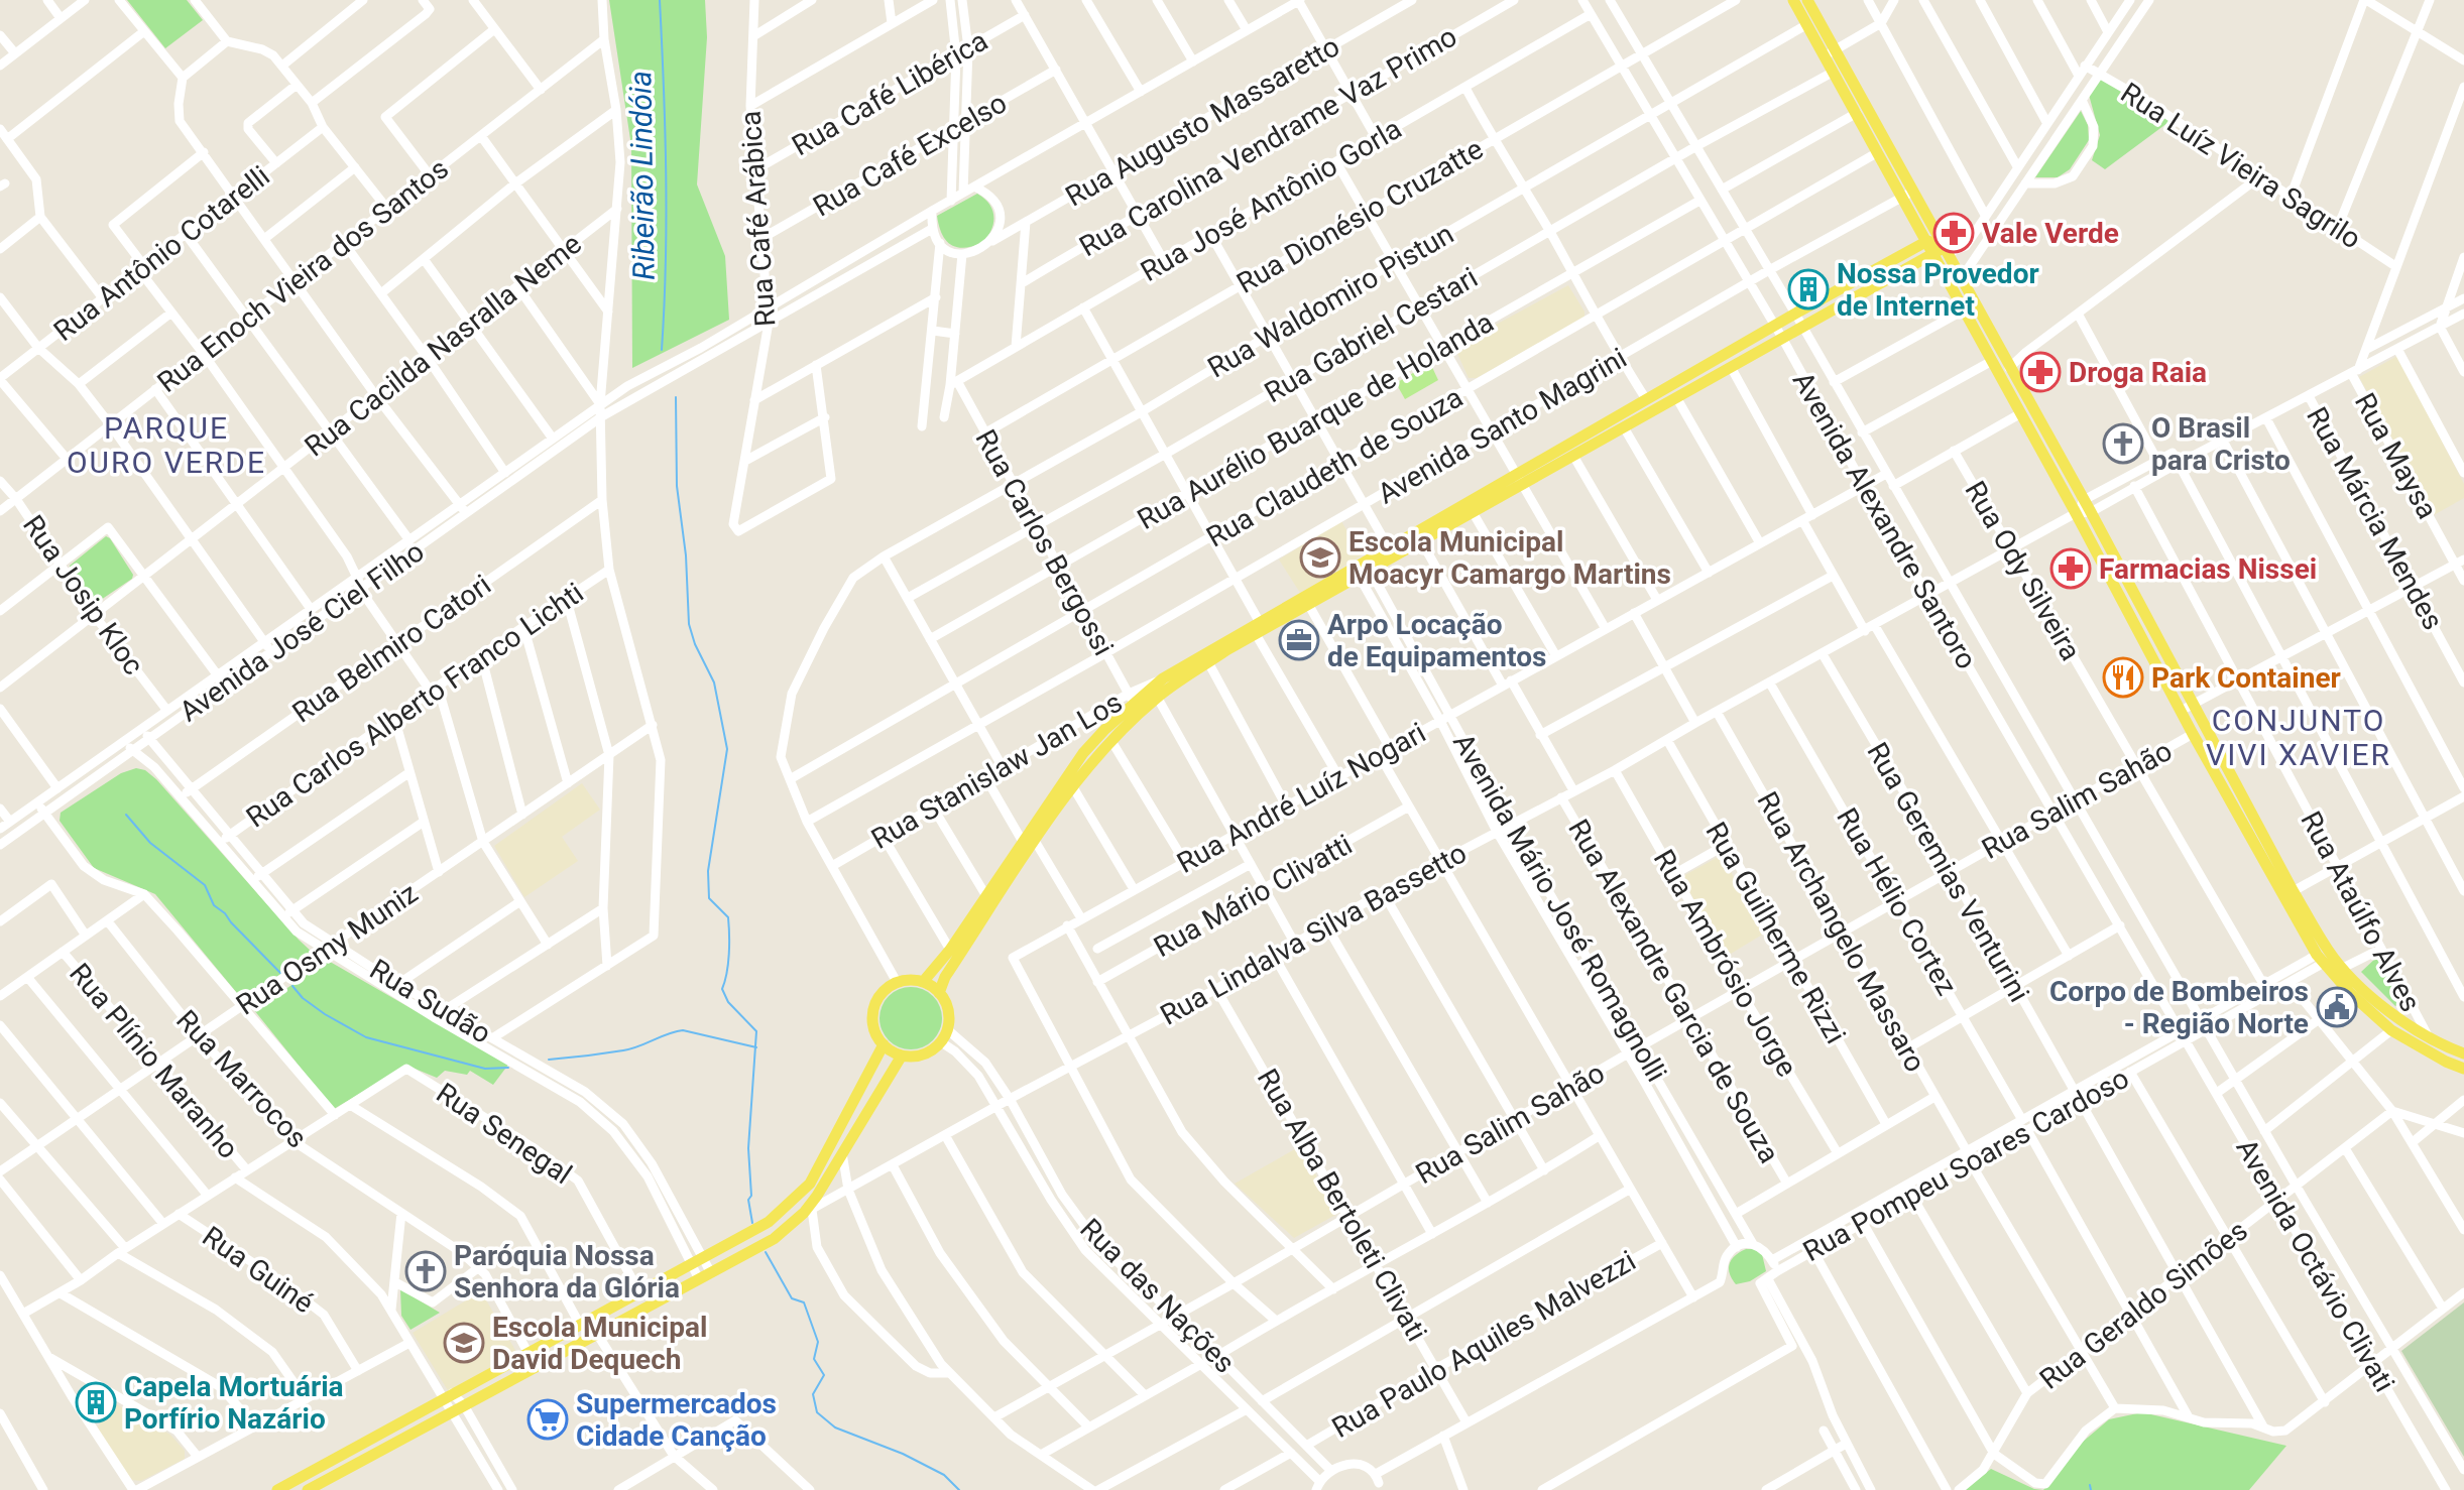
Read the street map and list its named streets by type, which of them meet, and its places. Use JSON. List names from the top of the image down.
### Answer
{
  "streets": {
    "street": [
      "Rua Café Libérica",
      "Rua Augusto Massaretto",
      "Rua Carolina Vendrame Vaz Primo",
      "Rua Café Excelso",
      "Rua Luíz Vieira Sagrilo",
      "Rua José Antônio Gorla",
      "Rua Dionésio Cruzatte",
      "Rua Café Arábica",
      "Rua Antônio Cotarelli",
      "Rua Enoch Vieira dos Santos",
      "Rua Waldomiro Pistun",
      "Rua Gabriel Cestari",
      "Rua Cacilda Nasralla Neme",
      "Rua Aurélio Buarque de Holanda",
      "Avenida Santo Magrini",
      "Rua Maysa",
      "Rua Claudeth de Souza",
      "Rua Márcia Mendes",
      "Avenida Alexandre Santoro",
      "Rua Carlos Bergossi",
      "Rua Ody Silveira",
      "Rua Josip Kloc",
      "Avenida José Ciel Filho",
      "Rua Belmiro Catori",
      "Rua Carlos Alberto Franco Lichti",
      "Rua Stanislaw Jan Los",
      "Rua André Luíz Nogari",
      "Rua Salim Sahão",
      "Rua Geremias Venturini",
      "Rua Mário Clivatti",
      "Rua Hélio Cortez",
      "Avenida Mário José Romagnolli",
      "Rua Ataúlfo Alves",
      "Rua Archangelo Massaro",
      "Rua Guilherme Rizzi",
      "Rua Lindalva Silva Bassetto",
      "Rua Osmy Muniz",
      "Rua Ambrósio Jorge",
      "Rua Alexandre Garcia de Souza",
      "Rua Sudão",
      "Rua Plínio Maranho",
      "Rua Marrocos",
      "Rua Senegal",
      "Rua Pompeu Soares Cardoso",
      "Rua Alba Bertoleti Clivati",
      "Avenida Octávio Clivati",
      "Rua Guiné",
      "Rua das Nações",
      "Rua Geraldo Simões",
      "Rua Paulo Aquiles Malvezzi"
    ]
  },
  "crossings": [
    ["Rua Café Libérica", "Rua Café Arábica"],
    ["Rua Augusto Massaretto", "Avenida José Ciel Filho"],
    ["Rua Café Excelso", "Rua Café Arábica"],
    ["Rua José Antônio Gorla", "Avenida Alexandre Santoro"],
    ["Rua José Antônio Gorla", "Rua Carlos Bergossi"],
    ["Rua Dionésio Cruzatte", "Avenida Alexandre Santoro"],
    ["Rua Dionésio Cruzatte", "Rua Carlos Bergossi"],
    ["Rua Café Arábica", "Avenida José Ciel Filho"],
    ["Rua Enoch Vieira dos Santos", "Rua Josip Kloc"],
    ["Rua Waldomiro Pistun", "Rua Claudeth de Souza"],
    ["Rua Waldomiro Pistun", "Avenida Alexandre Santoro"],
    ["Rua Waldomiro Pistun", "Rua Carlos Bergossi"],
    ["Rua Gabriel Cestari", "Avenida Alexandre Santoro"],
    ["Rua Gabriel Cestari", "Rua Carlos Bergossi"],
    ["Rua Cacilda Nasralla Neme", "Rua Josip Kloc"],
    ["Rua Aurélio Buarque de Holanda", "Avenida Alexandre Santoro"],
    ["Rua Aurélio Buarque de Holanda", "Rua Carlos Bergossi"],
    ["Avenida Santo Magrini", "Avenida Alexandre Santoro"],
    ["Avenida Santo Magrini", "Rua Carlos Bergossi"],
    ["Rua Claudeth de Souza", "Avenida Alexandre Santoro"],
    ["Rua Claudeth de Souza", "Rua Carlos Bergossi"],
    ["Avenida Alexandre Santoro", "Rua André Luíz Nogari"],
    ["Avenida Alexandre Santoro", "Rua Salim Sahão"],
    ["Avenida Alexandre Santoro", "Rua Lindalva Silva Bassetto"],
    ["Avenida Alexandre Santoro", "Rua Pompeu Soares Cardoso"],
    ["Avenida Alexandre Santoro", "Avenida Octávio Clivati"],
    ["Rua Carlos Bergossi", "Rua Stanislaw Jan Los"],
    ["Rua Ody Silveira", "Rua Salim Sahão"],
    ["Rua Ody Silveira", "Rua Lindalva Silva Bassetto"],
    ["Rua Ody Silveira", "Rua Pompeu Soares Cardoso"],
    ["Rua Josip Kloc", "Avenida José Ciel Filho"],
    ["Avenida José Ciel Filho", "Rua Sudão"],
    ["Rua Belmiro Catori", "Rua Sudão"],
    ["Rua Carlos Alberto Franco Lichti", "Rua Sudão"],
    ["Rua André Luíz Nogari", "Avenida Mário José Romagnolli"],
    ["Rua André Luíz Nogari", "Rua Lindalva Silva Bassetto"],
    ["Rua Salim Sahão", "Rua Geremias Venturini"],
    ["Rua Salim Sahão", "Rua Hélio Cortez"],
    ["Rua Salim Sahão", "Avenida Mário José Romagnolli"],
    ["Rua Salim Sahão", "Rua Archangelo Massaro"],
    ["Rua Salim Sahão", "Rua Guilherme Rizzi"],
    ["Rua Salim Sahão", "Rua Ambrósio Jorge"],
    ["Rua Salim Sahão", "Rua Alexandre Garcia de Souza"],
    ["Rua Salim Sahão", "Rua Alba Bertoleti Clivati"],
    ["Rua Salim Sahão", "Rua das Nações"],
    ["Rua Geremias Venturini", "Rua Lindalva Silva Bassetto"],
    ["Rua Geremias Venturini", "Rua Pompeu Soares Cardoso"],
    ["Rua Geremias Venturini", "Rua Geraldo Simões"],
    ["Rua Hélio Cortez", "Rua Lindalva Silva Bassetto"],
    ["Rua Hélio Cortez", "Rua Pompeu Soares Cardoso"],
    ["Avenida Mário José Romagnolli", "Rua Lindalva Silva Bassetto"],
    ["Rua Archangelo Massaro", "Rua Lindalva Silva Bassetto"],
    ["Rua Archangelo Massaro", "Rua Pompeu Soares Cardoso"],
    ["Rua Archangelo Massaro", "Rua Geraldo Simões"],
    ["Rua Guilherme Rizzi", "Rua Lindalva Silva Bassetto"],
    ["Rua Lindalva Silva Bassetto", "Rua Ambrósio Jorge"],
    ["Rua Lindalva Silva Bassetto", "Rua Alexandre Garcia de Souza"],
    ["Rua Lindalva Silva Bassetto", "Rua Alba Bertoleti Clivati"],
    ["Rua Lindalva Silva Bassetto", "Rua das Nações"],
    ["Rua Osmy Muniz", "Rua Sudão"],
    ["Rua Osmy Muniz", "Rua Plínio Maranho"],
    ["Rua Osmy Muniz", "Rua Marrocos"],
    ["Rua Pompeu Soares Cardoso", "Avenida Octávio Clivati"],
    ["Rua Alba Bertoleti Clivati", "Rua Paulo Aquiles Malvezzi"],
    ["Avenida Octávio Clivati", "Rua Geraldo Simões"],
    ["Rua das Nações", "Rua Paulo Aquiles Malvezzi"]
  ],
  "districts": ["PARQUE OURO VERDE", "CONJUNTO VIVI XAVIER"],
  "water": ["Ribeirão Lindóia"],
  "places": {
    "pharmacy": ["Vale Verde", "Droga Raia", "Farmacias Nissei"],
    "building": ["Nossa Provedor de Internet", "Capela Mortuária Porfírio Nazário"],
    "church": ["O Brasil para Cristo", "Paróquia Nossa Senhora da Glória"],
    "school or university": ["Escola Municipal Moacyr Camargo Martins", "Escola Municipal David Dequech"],
    "office": ["Arpo Locação de Equipamentos"],
    "restaurant": ["Park Container"],
    "public building": ["Corpo de Bombeiros - Região Norte"],
    "supermarket": ["Supermercados Cidade Canção"]
  }
}
